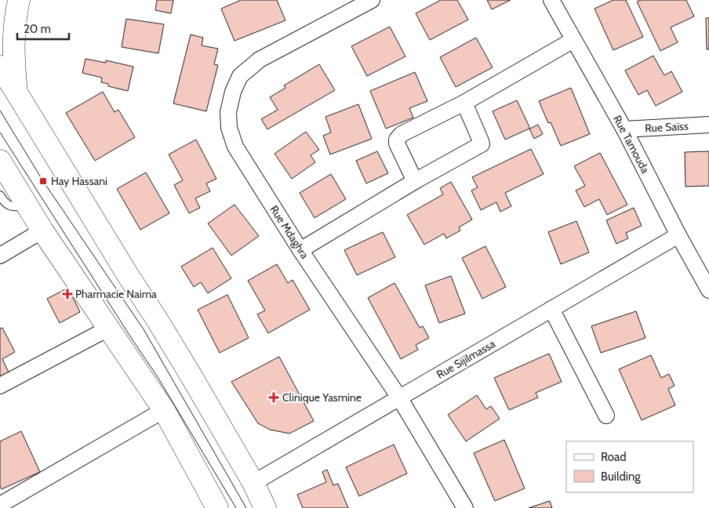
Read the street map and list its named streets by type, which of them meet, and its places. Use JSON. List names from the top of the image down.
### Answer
{
  "streets": {
    "street": [
      "Rue Saïss",
      "Rue Tamouda",
      "Rue Mdaghra",
      "Rue Sijilmassa"
    ]
  },
  "crossings": [
    ["Rue Saïss", "Rue Tamouda"],
    ["Rue Tamouda", "Rue Sijilmassa"],
    ["Rue Mdaghra", "Rue Sijilmassa"]
  ],
  "places": {
    "transit": ["Hay Hassani"],
    "health": ["Pharmacie Naima", "Clinique Yasmine"]
  },
  "legend": ["Road", "Building"],
  "scale_bar": "20 m"
}
